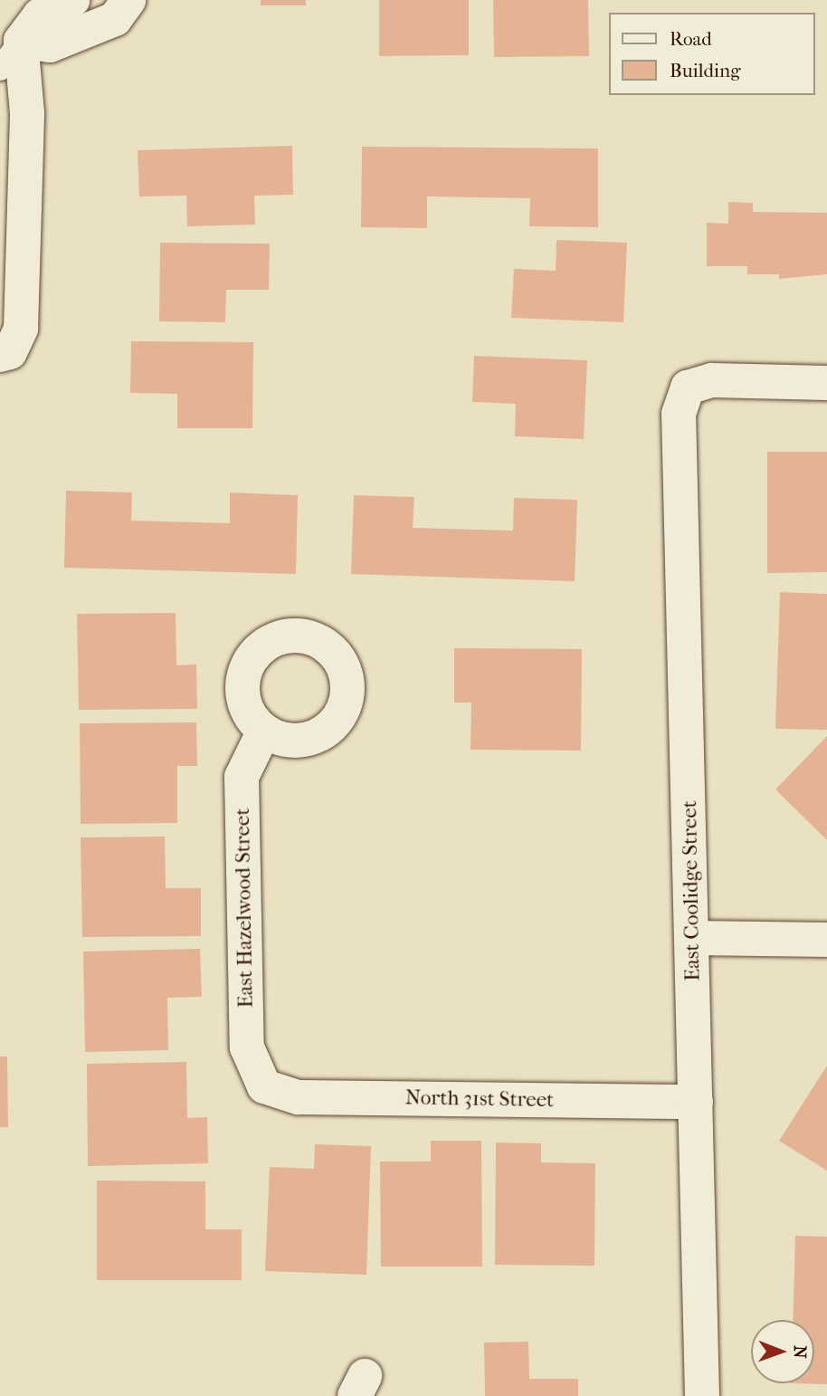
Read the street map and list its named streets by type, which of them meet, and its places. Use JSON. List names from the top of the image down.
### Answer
{
  "streets": {
    "street": ["East Coolidge Street", "East Hazelwood Street", "North 31st Street"]
  },
  "crossings": [
    ["East Coolidge Street", "North 31st Street"],
    ["East Hazelwood Street", "North 31st Street"]
  ],
  "legend": ["Road", "Building"],
  "north": "right"
}
